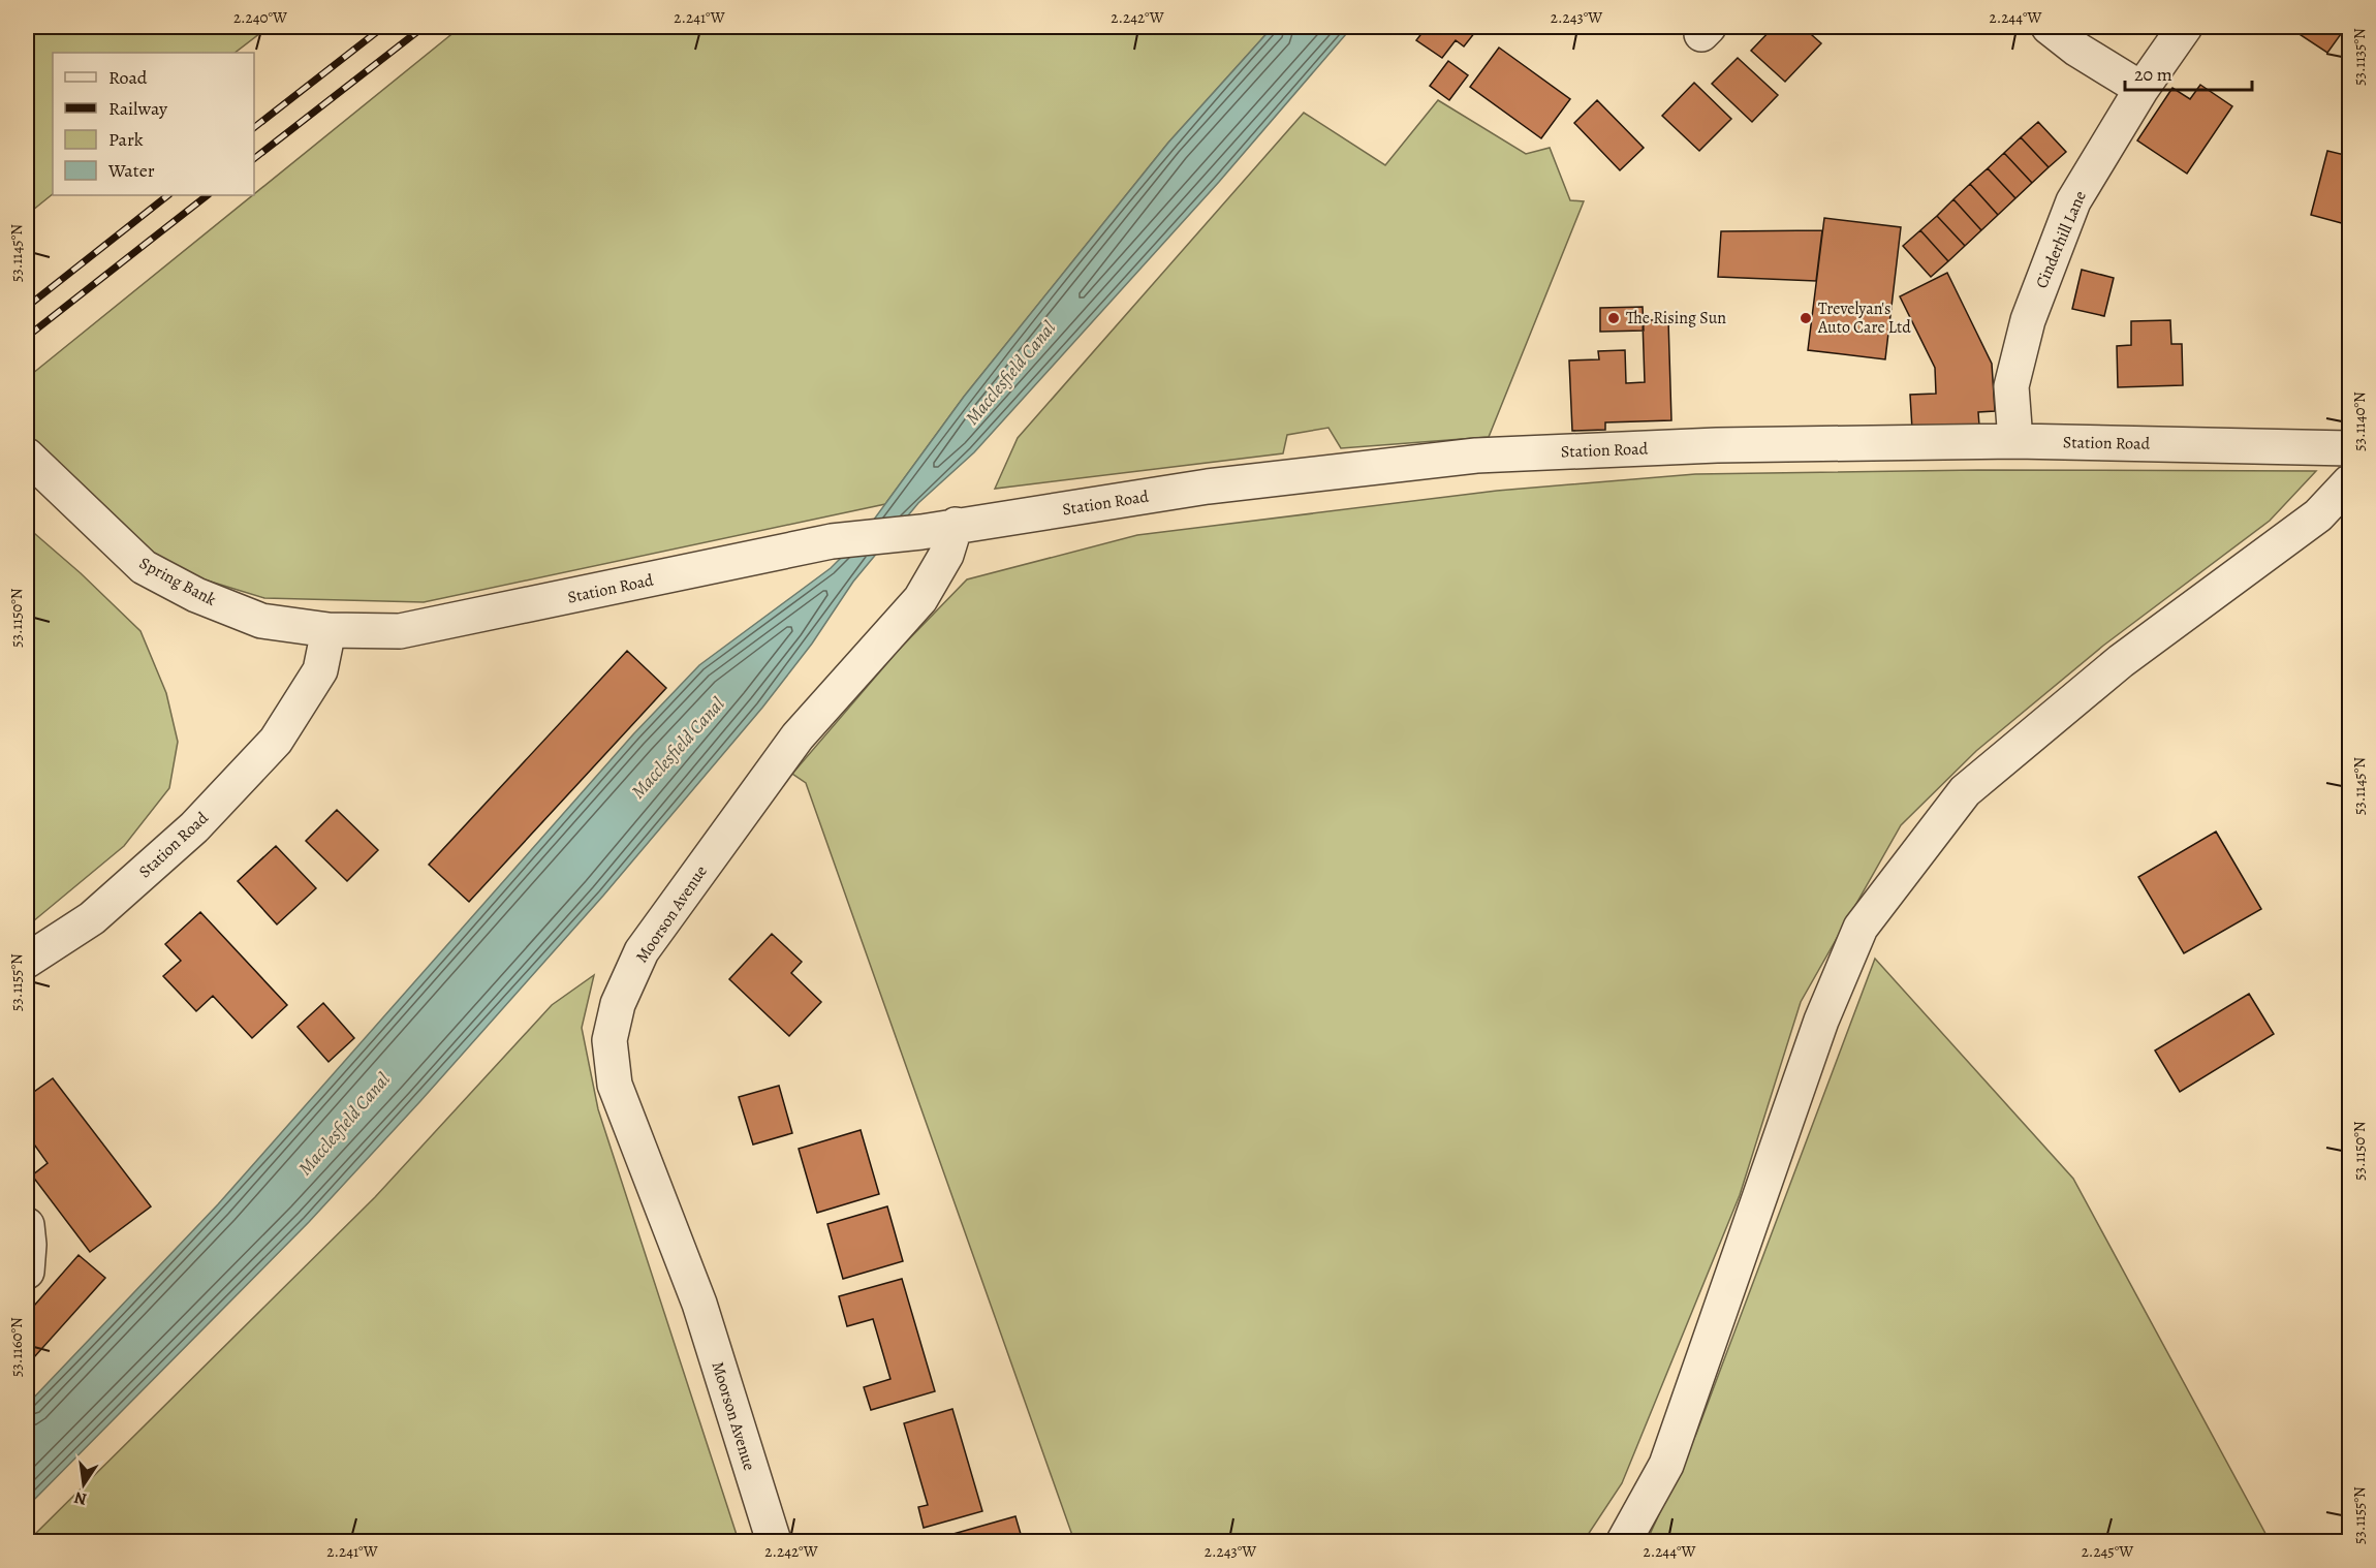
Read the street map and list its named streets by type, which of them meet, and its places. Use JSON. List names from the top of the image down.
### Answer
{
  "streets": {
    "street": [
      "Cinderhill Lane",
      "Station Road",
      "Spring Bank",
      "Moorson Avenue"
    ]
  },
  "crossings": [
    ["Cinderhill Lane", "Station Road"],
    ["Station Road", "Spring Bank"],
    ["Station Road", "Moorson Avenue"]
  ],
  "water": ["Macclesfield Canal"],
  "places": ["The Rising Sun", "Trevelyan's Auto Care Ltd"],
  "legend": [
    "Road",
    "Railway",
    "Park",
    "Water"
  ],
  "scale_bar": "20 m",
  "north": "bottom",
  "coordinates": [
    "2.240°W",
    "2.241°W",
    "2.242°W",
    "2.243°W",
    "2.244°W",
    "53.1135°N",
    "53.1145°N",
    "53.1140°N",
    "53.1150°N",
    "53.1155°N",
    "53.1160°N",
    "2.245°W"
  ]
}
